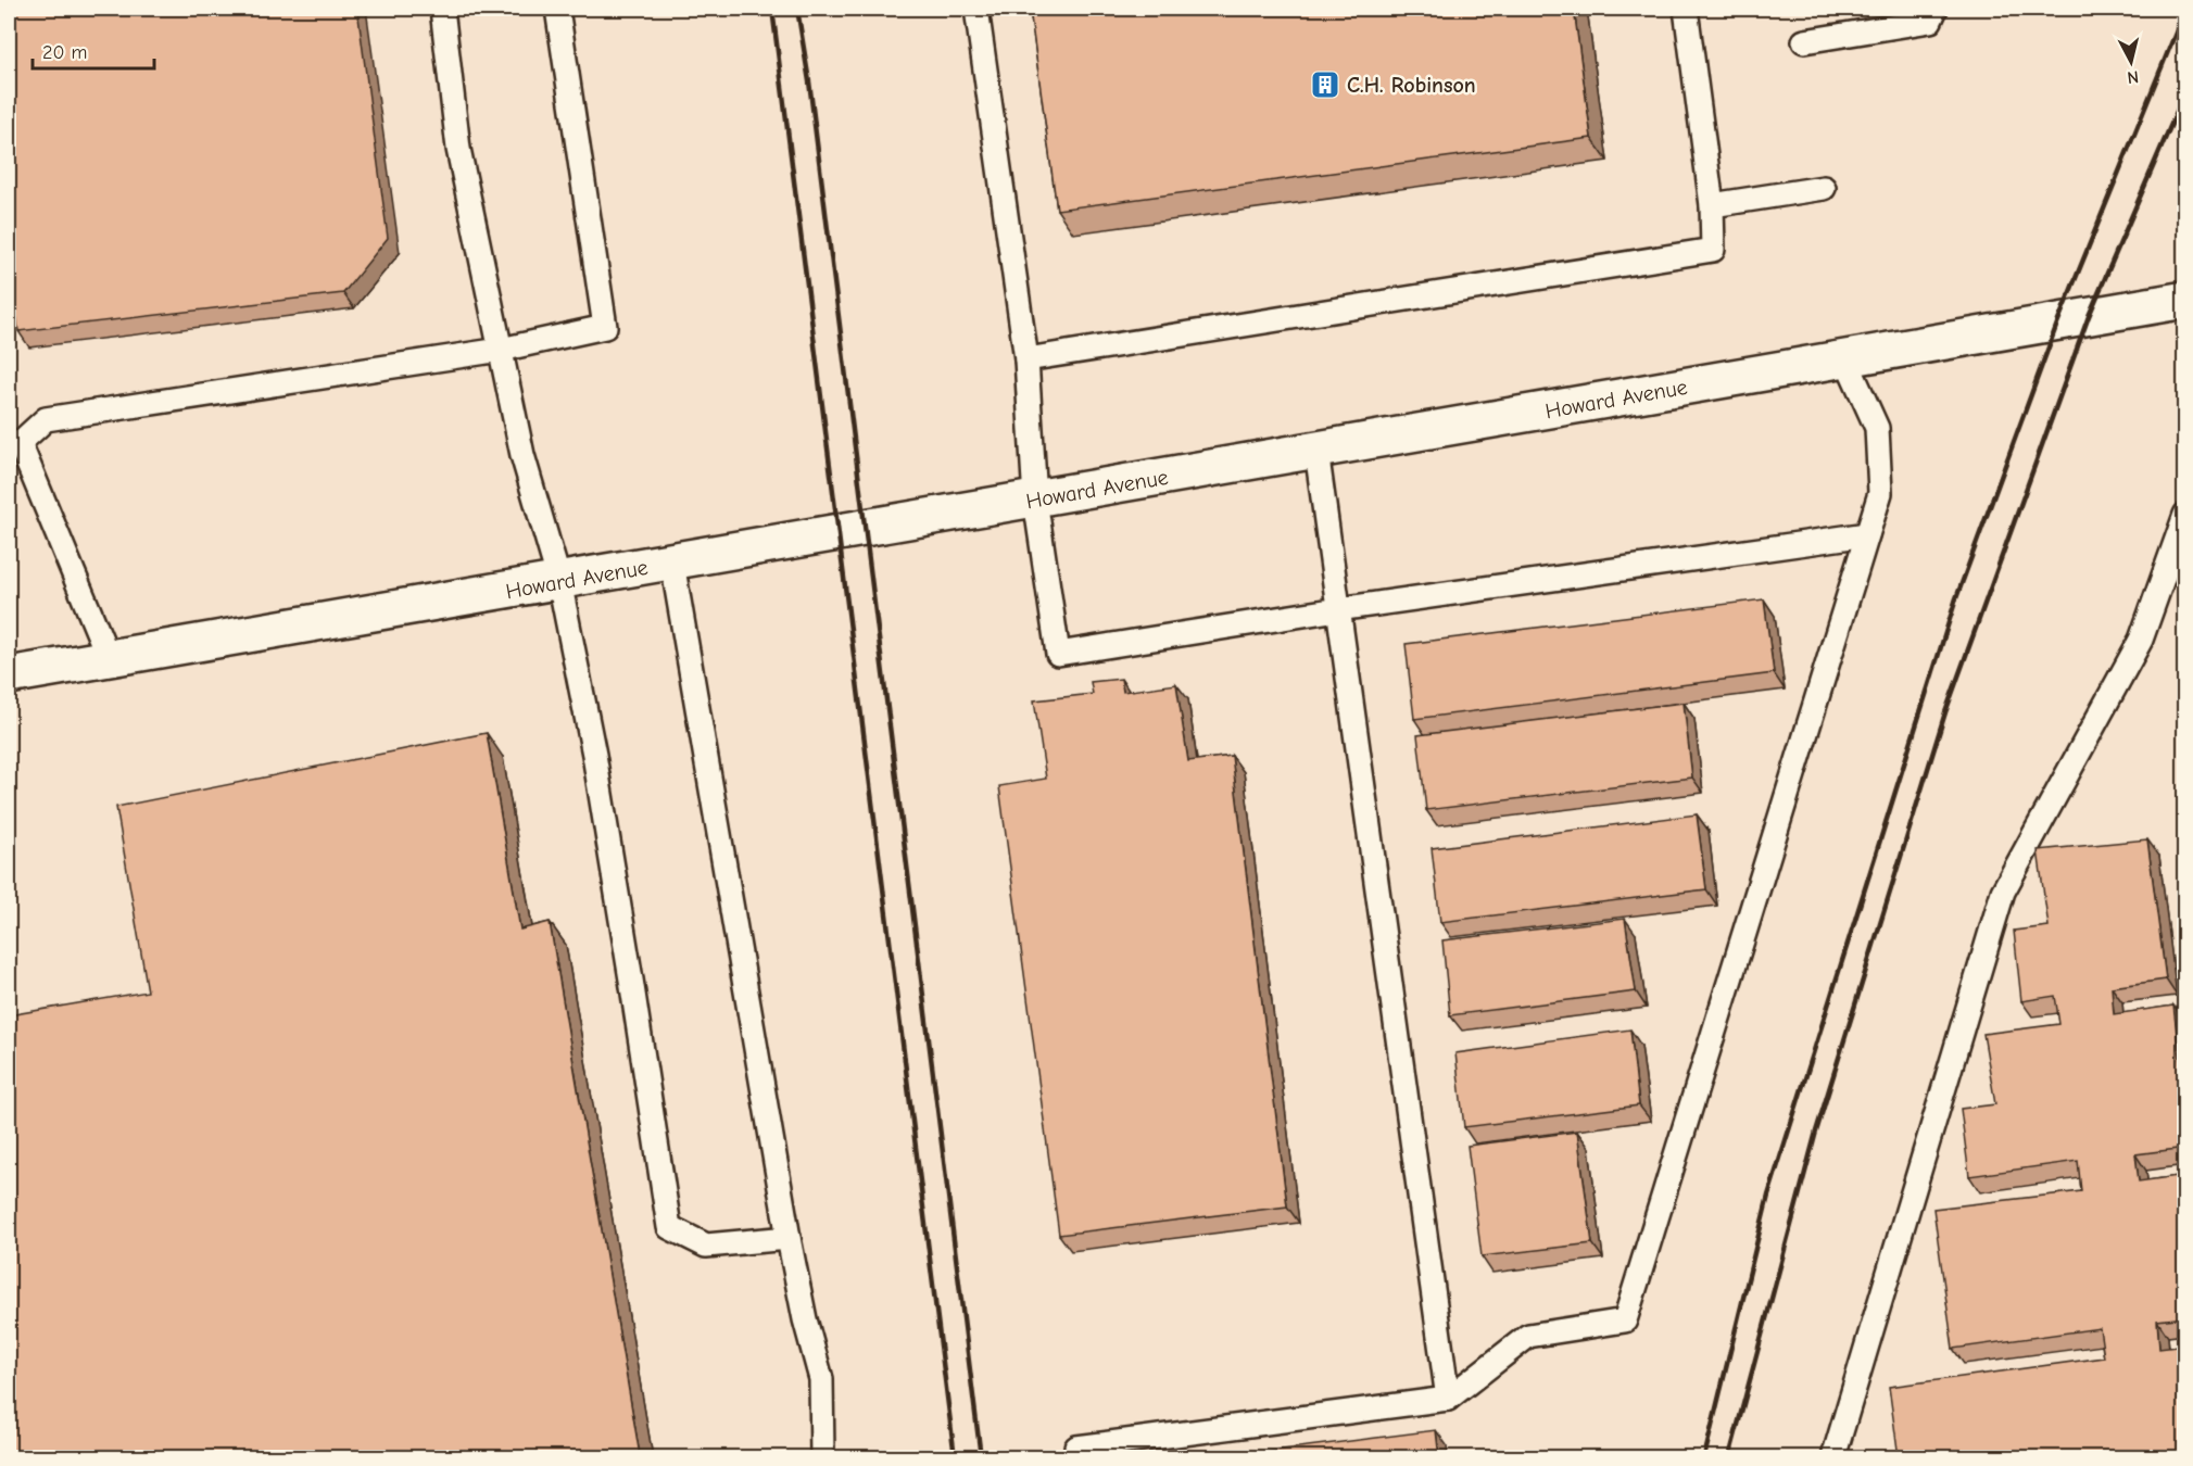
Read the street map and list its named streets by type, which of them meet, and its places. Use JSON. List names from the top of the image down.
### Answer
{
  "streets": {
    "street": ["Howard Avenue"]
  },
  "places": {
    "building": ["C.H. Robinson"]
  },
  "scale_bar": "20 m",
  "north": "bottom"
}
